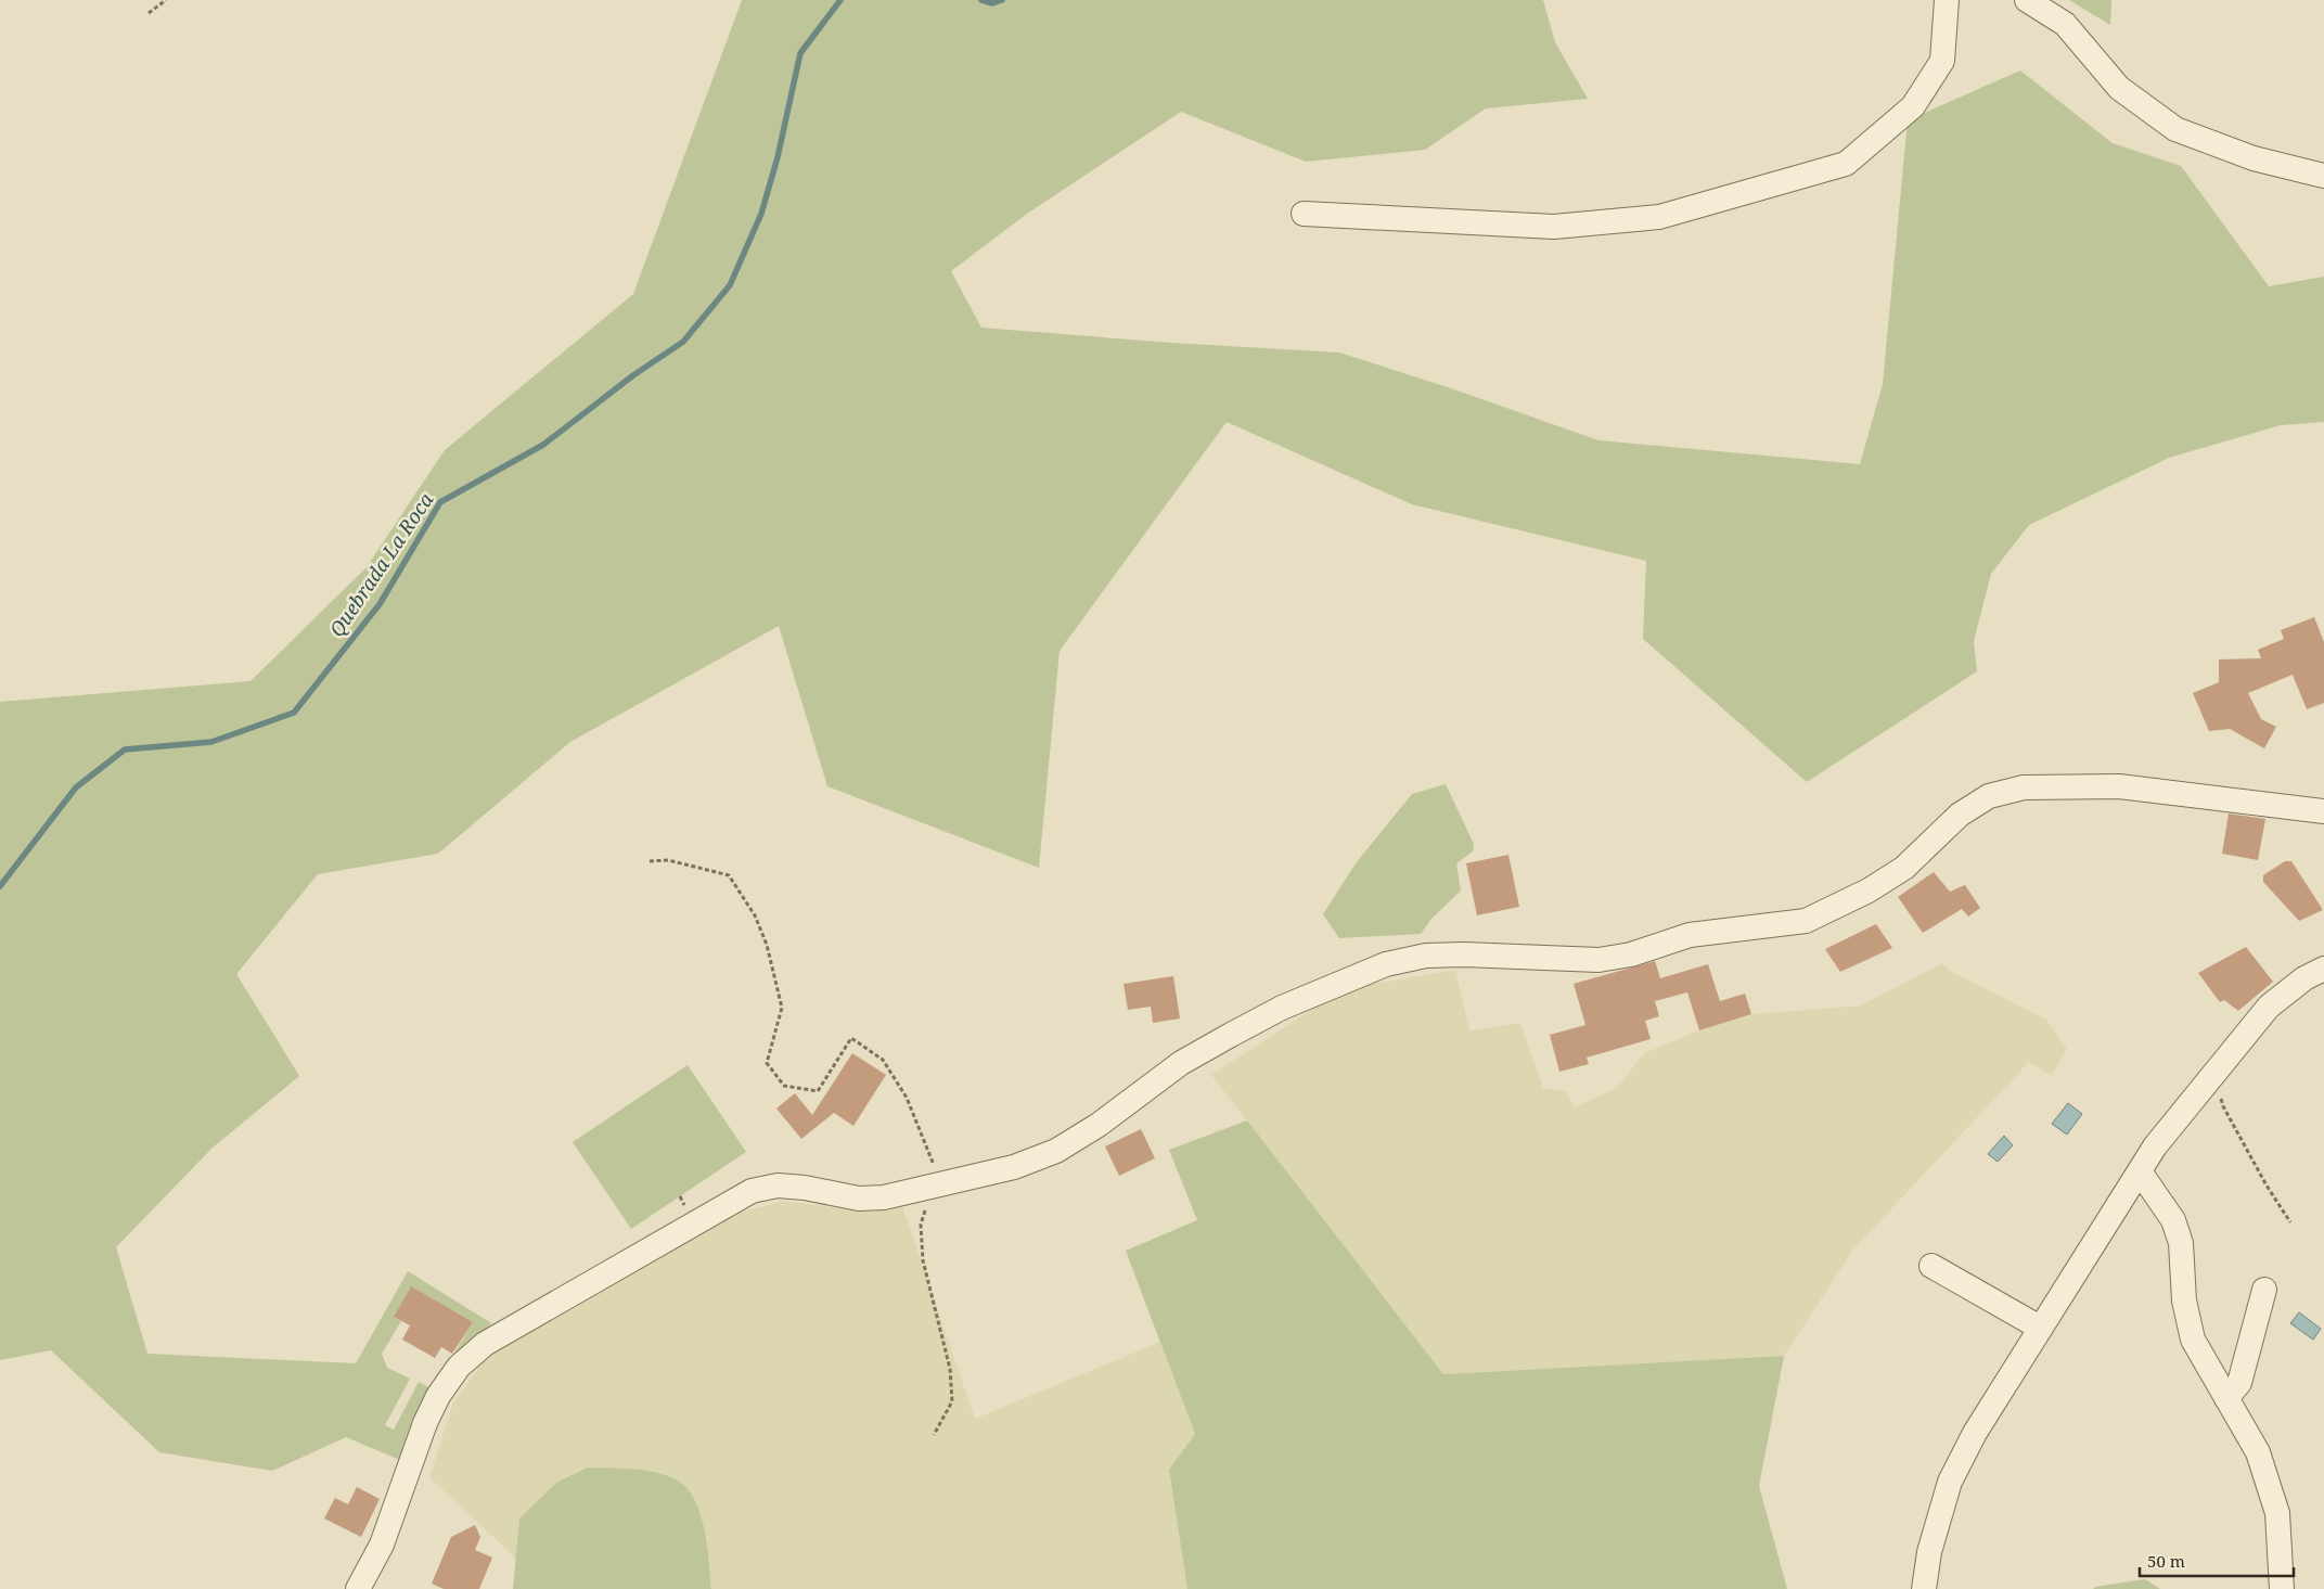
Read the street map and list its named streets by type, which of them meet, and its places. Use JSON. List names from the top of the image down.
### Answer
{
  "water": ["Quebrada La Roca"],
  "scale_bar": "50 m"
}
